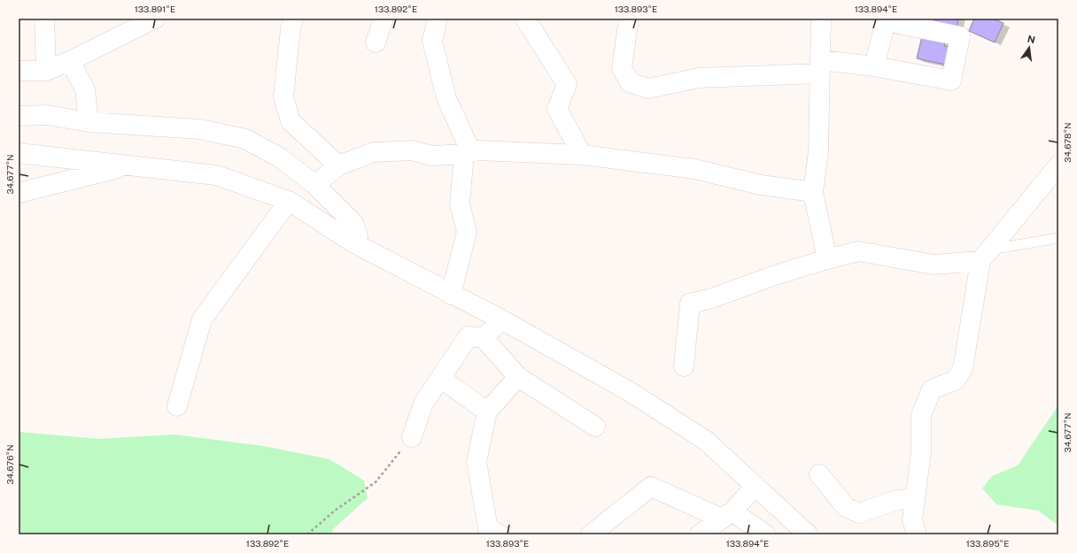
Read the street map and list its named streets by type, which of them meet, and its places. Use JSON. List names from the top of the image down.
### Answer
{
  "north": "top",
  "coordinates": [
    "133.891°E",
    "133.892°E",
    "133.893°E",
    "133.894°E",
    "34.678°N",
    "34.677°N",
    "34.676°N",
    "133.895°E"
  ]
}
